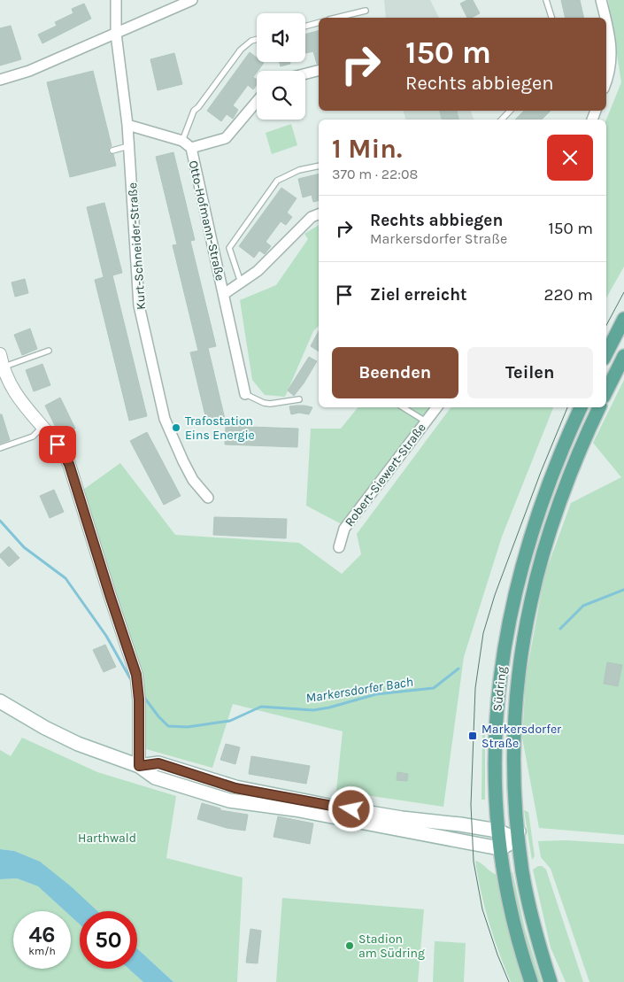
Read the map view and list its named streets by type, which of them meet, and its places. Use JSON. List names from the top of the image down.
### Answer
{
  "streets": {
    "main road": ["Südring"],
    "street": ["Otto-Hofmann-Straße", "Kurt-Schneider-Straße", "Robert-Siewert-Straße"]
  },
  "crossings": [
    ["Otto-Hofmann-Straße", "Kurt-Schneider-Straße"]
  ],
  "water": ["Markersdorfer Bach"],
  "parks": ["Harthwald"],
  "places": {
    "other": ["Trafostation Eins Energie", "Stadion am Südring"],
    "transit": ["Markersdorfer Straße"]
  },
  "page": {
    "turn": ["150 m", "Rechts abbiegen"],
    "heading": ["1 Min.", "370 m · 22:08"],
    "list": [
      {
        "name": "Rechts abbiegen",
        "note": "Markersdorfer Straße",
        "value": "150 m"
      },
      {
        "name": "Ziel erreicht",
        "value": "220 m"
      }
    ],
    "buttons": ["Beenden", "Teilen"],
    "speed": "46 km/h",
    "limit": "50"
  }
}
